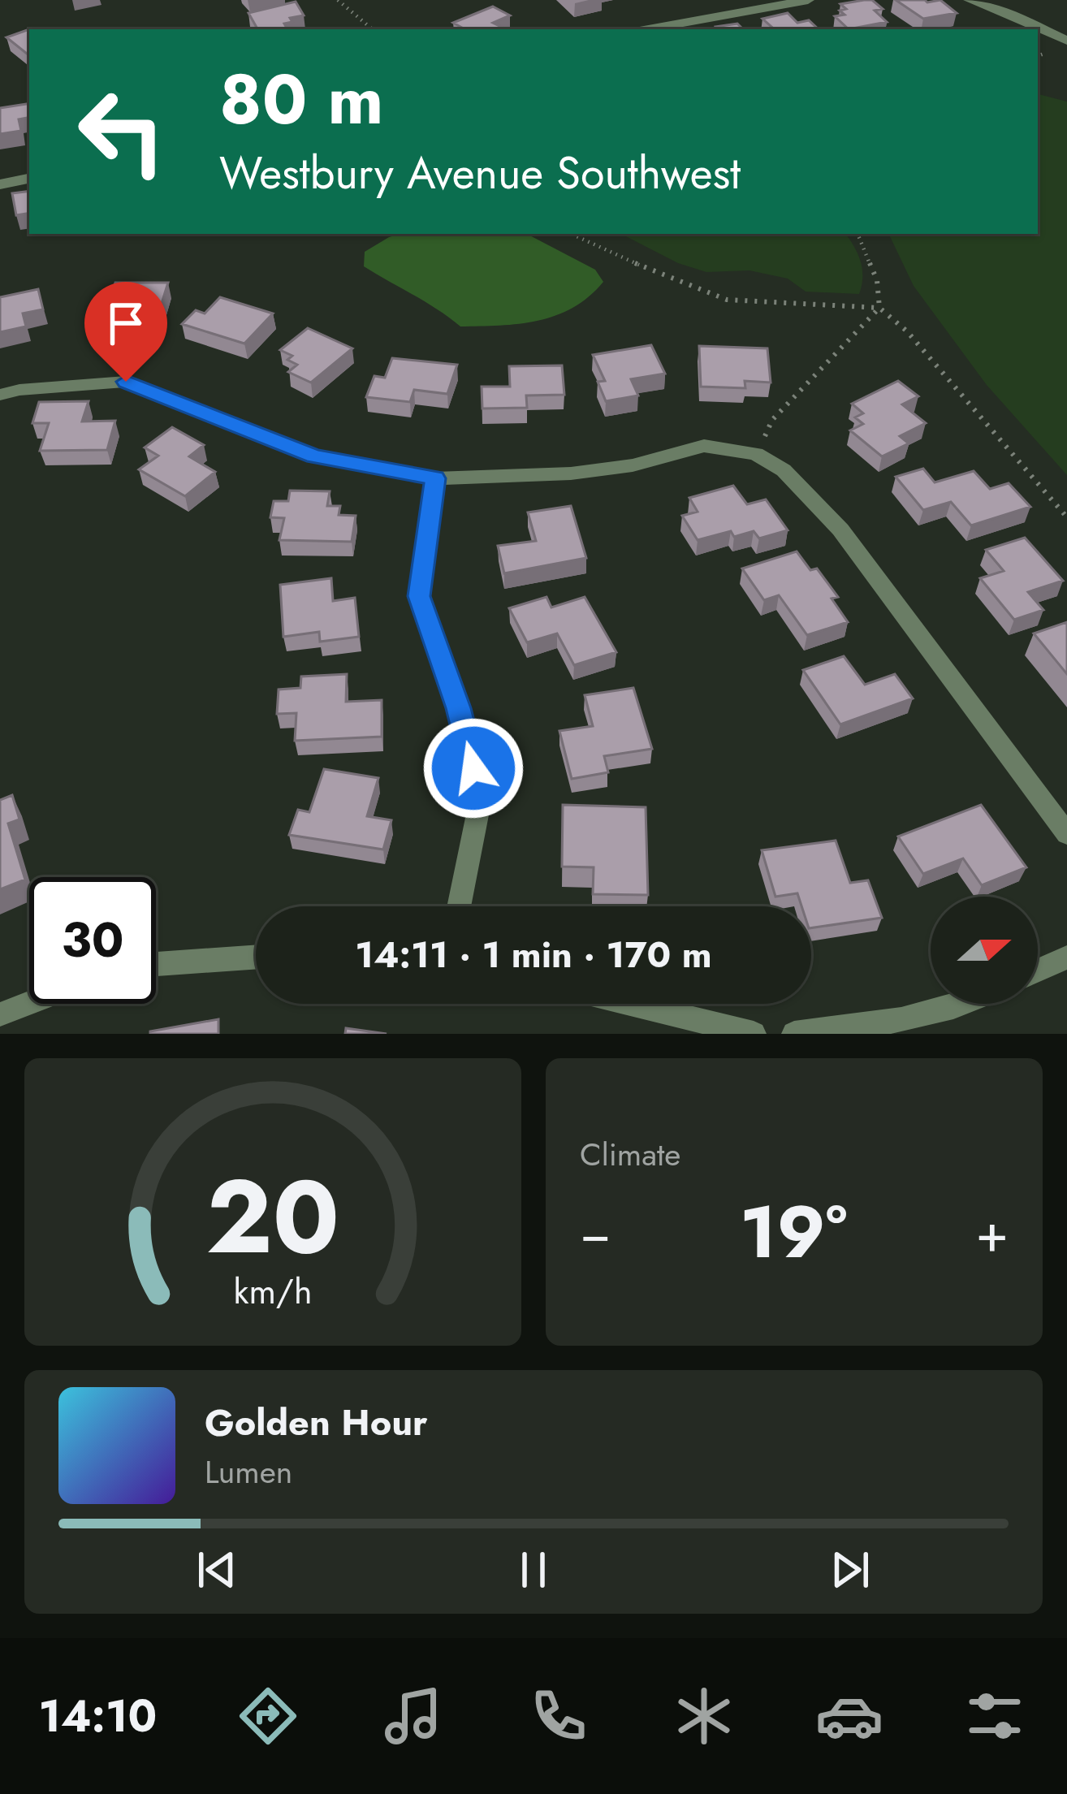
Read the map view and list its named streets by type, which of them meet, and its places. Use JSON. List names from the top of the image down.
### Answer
{
  "north": "right",
  "page": {
    "turn": ["80 m", "Westbury Avenue Southwest"],
    "limit": "30",
    "trip": "14:11 · 1 min · 170 m",
    "tile": "Climate",
    "heat": ["−", "19°", "+"],
    "song": ["Golden Hour", "Lumen"],
    "tabs": "14:10",
    "gauge": ["20", "km/h"]
  }
}
